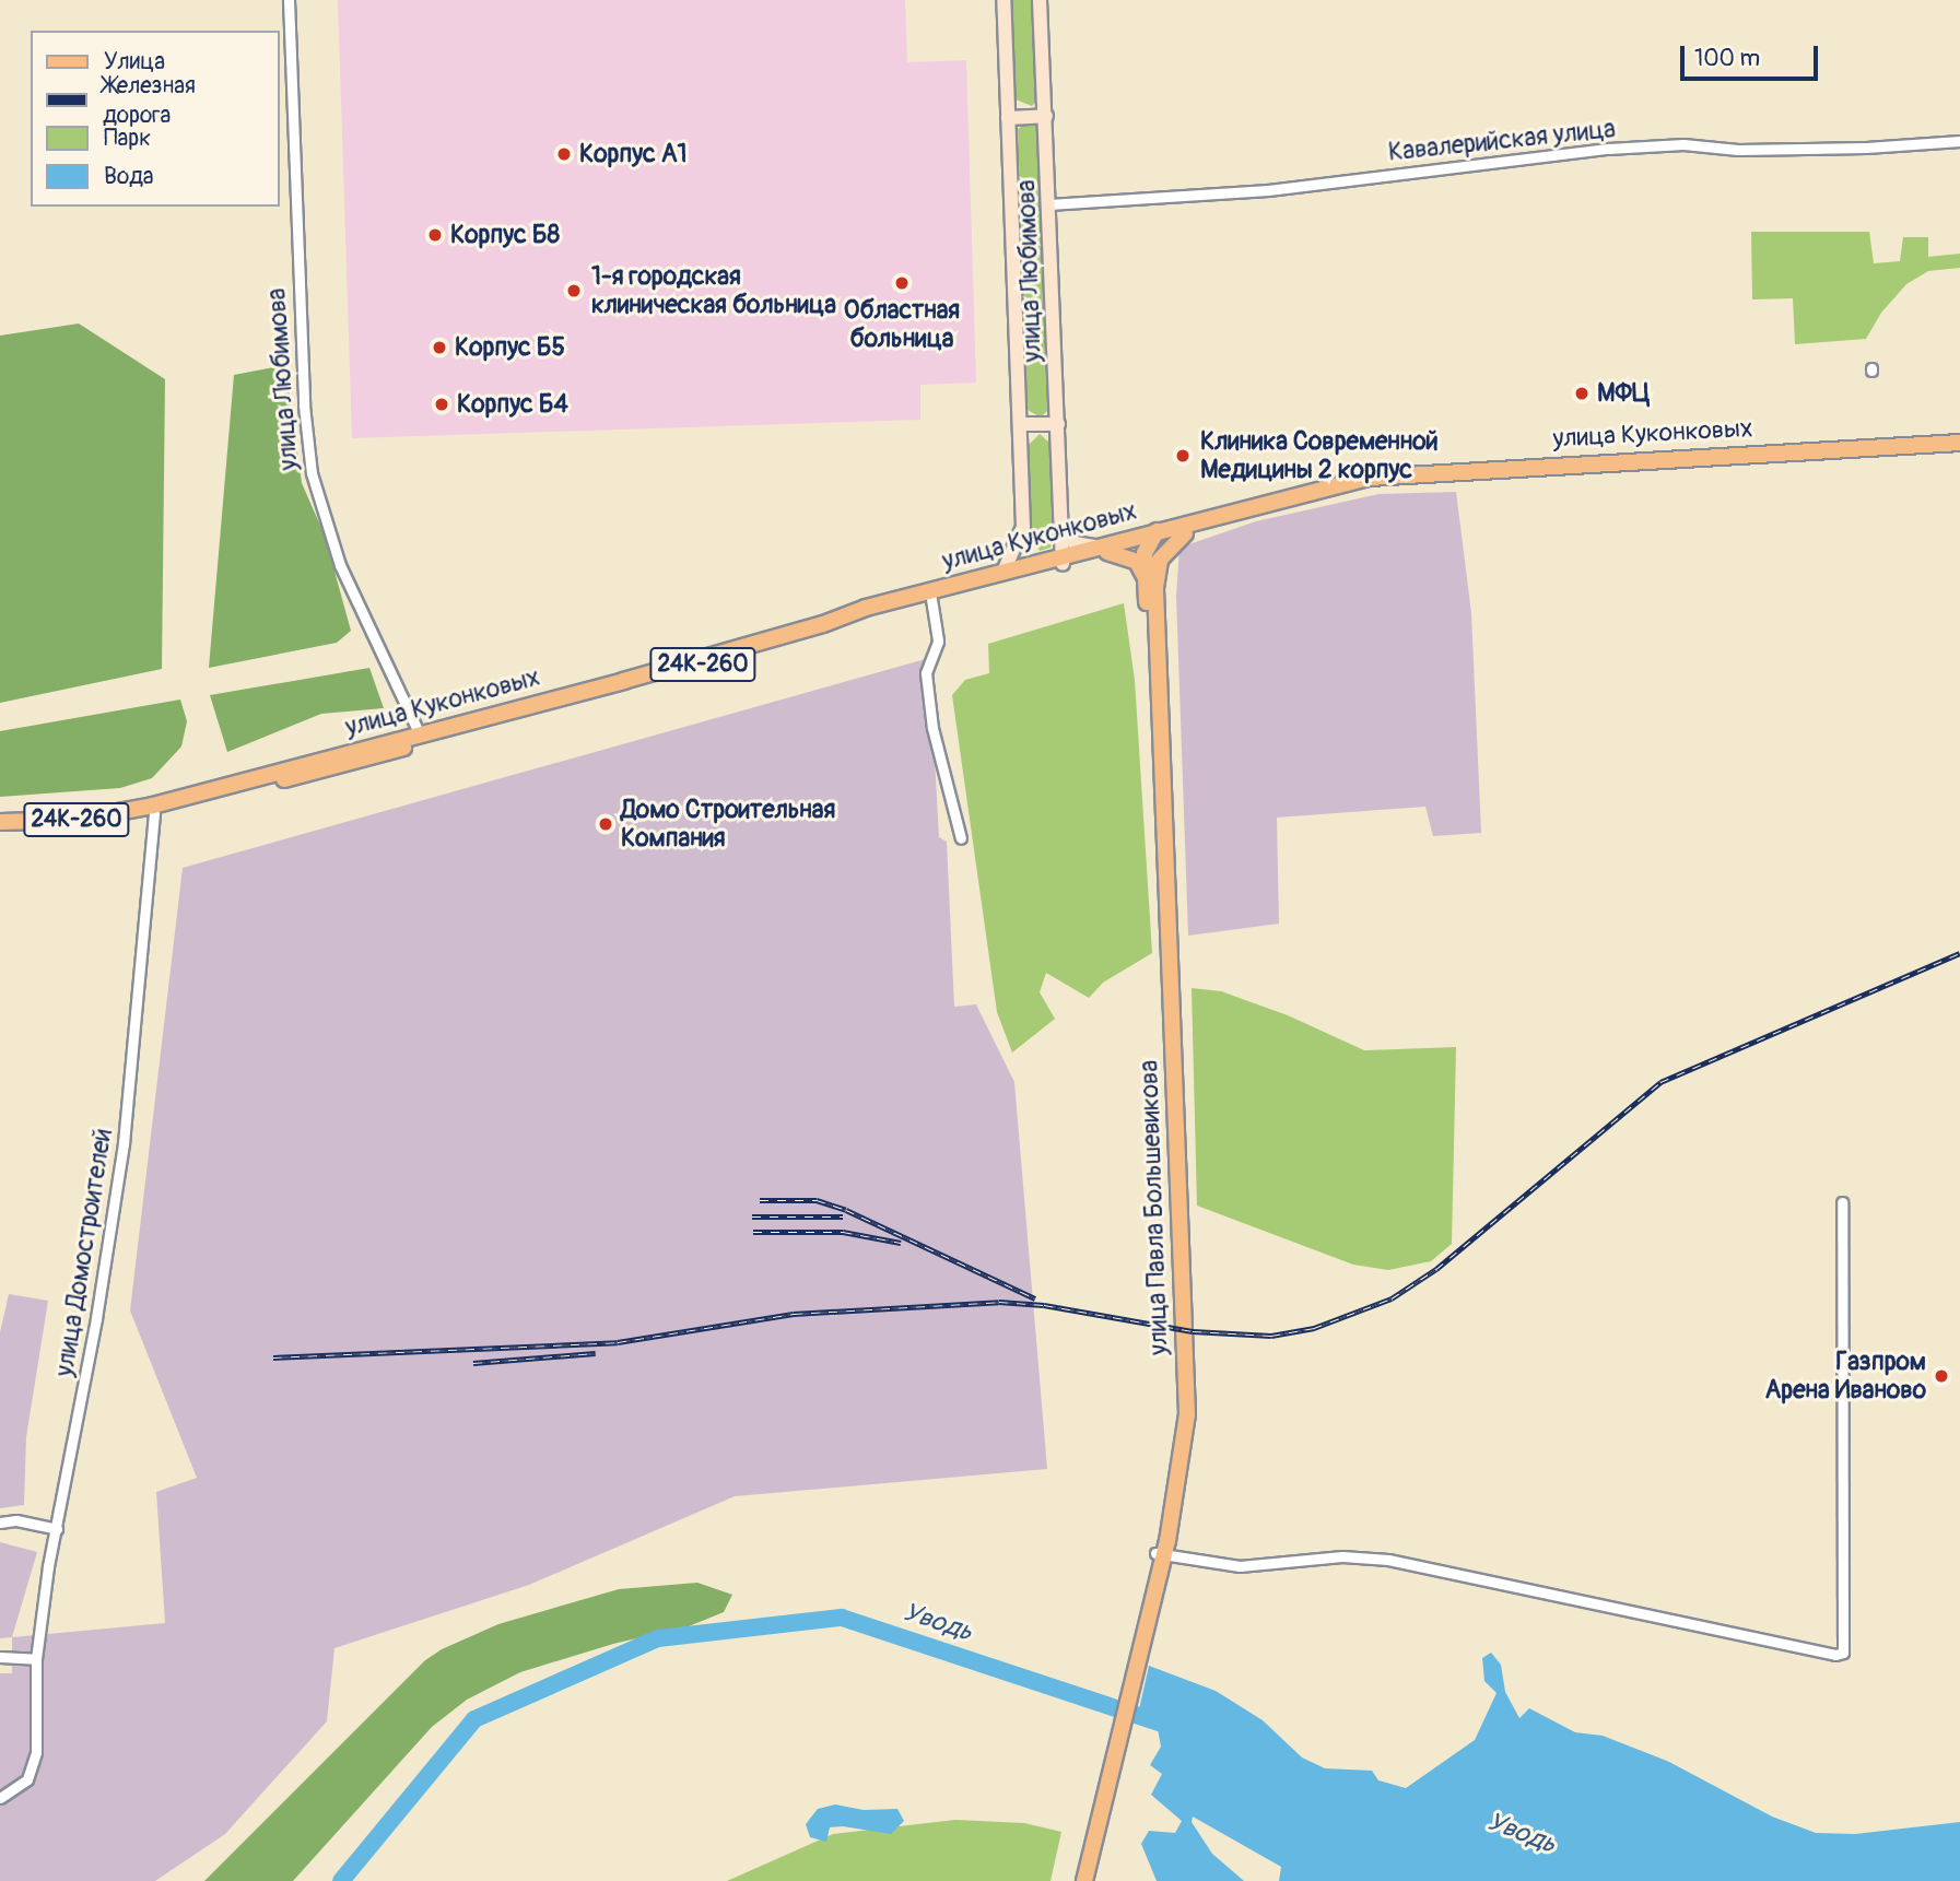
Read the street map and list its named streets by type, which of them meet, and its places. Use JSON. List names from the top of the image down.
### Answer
{
  "streets": {
    "main road": [
      "улица Любимова",
      "улица Куконковых",
      "24К-260",
      "улица Павла Большевикова"
    ],
    "street": ["Кавалерийская улица", "улица Домостроителей"]
  },
  "crossings": [
    ["Кавалерийская улица", "улица Любимова"],
    ["улица Любимова", "улица Куконковых"],
    ["улица Куконковых", "24К-260"],
    ["улица Куконковых", "улица Павла Большевикова"],
    ["улица Куконковых", "улица Домостроителей"],
    ["24К-260", "улица Домостроителей"]
  ],
  "water": ["Уводь"],
  "places": [
    "Корпус А1",
    "Корпус Б8",
    "Областная больница",
    "1-я городская клиническая больница",
    "Корпус Б5",
    "МФЦ",
    "Корпус Б4",
    "Клиника Современной Медицины 2 корпус",
    "Домо Строительная Компания",
    "Газпром Арена Иваново"
  ],
  "legend": [
    "Улица",
    "Железная дорога",
    "Парк",
    "Вода"
  ],
  "scale_bar": "100 m"
}
